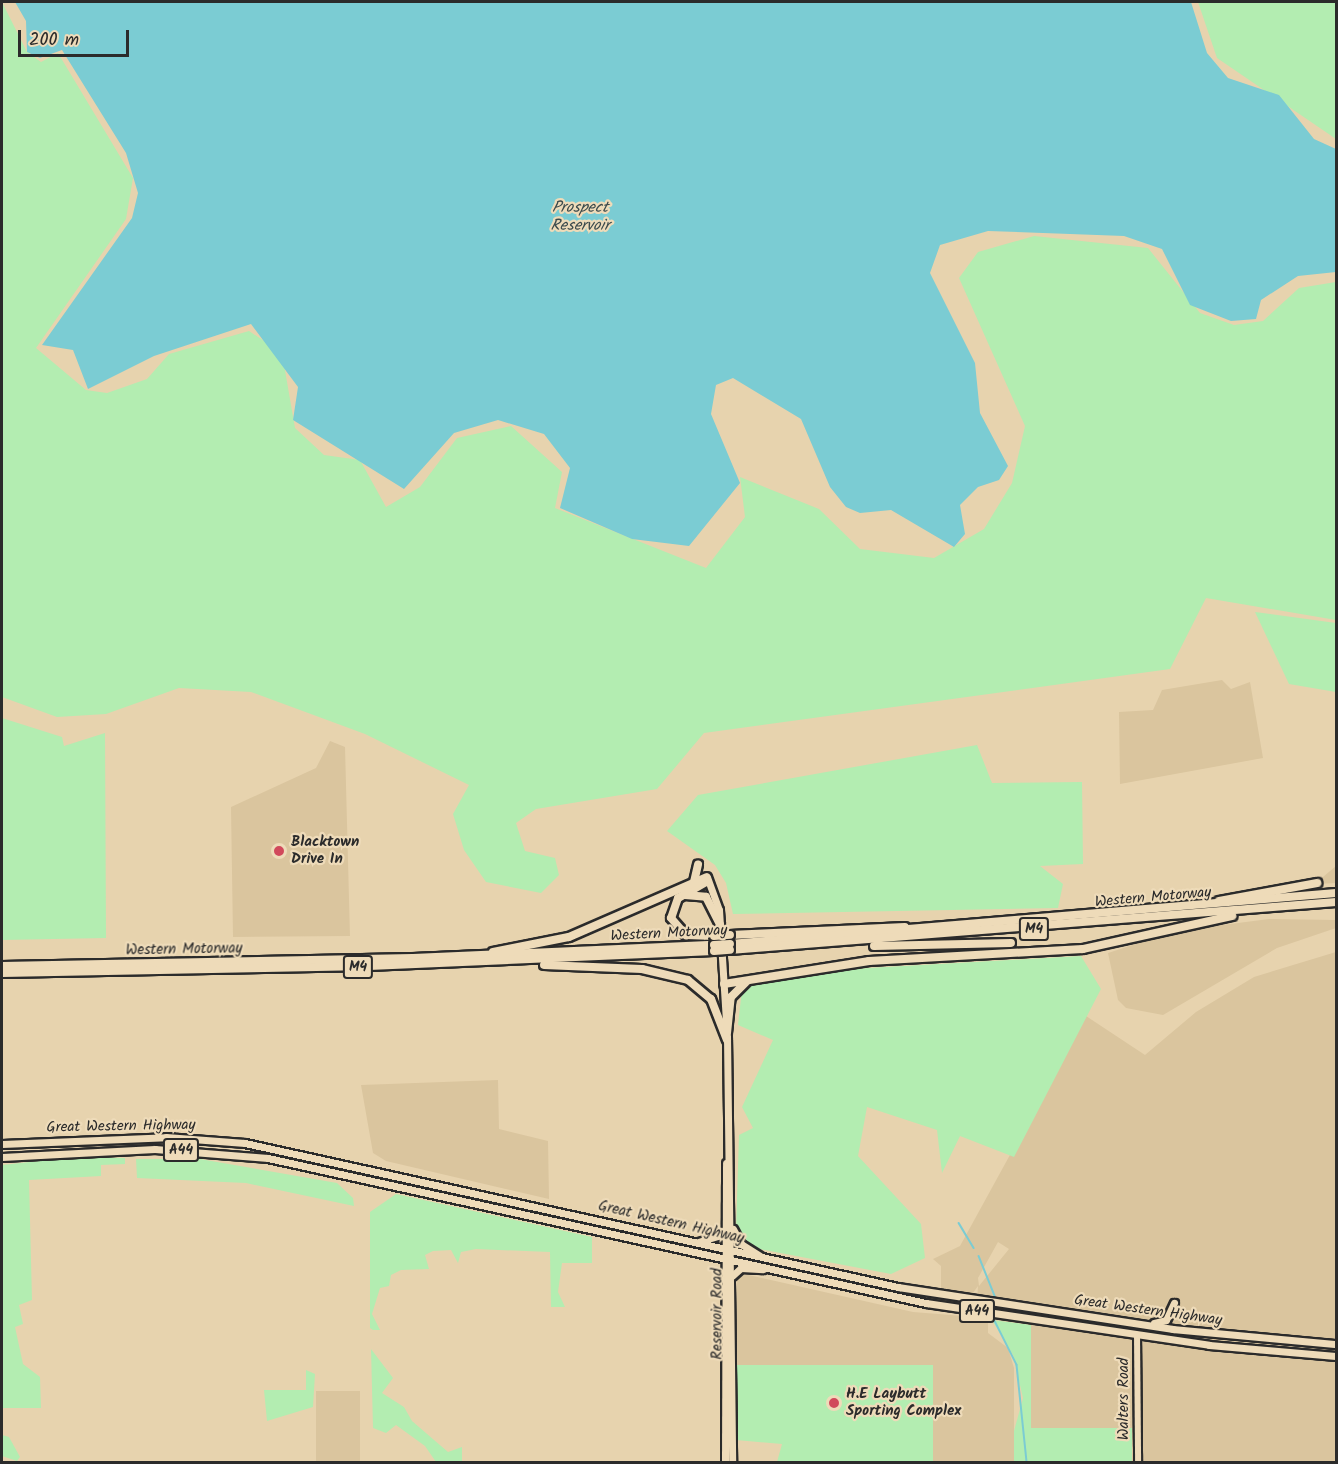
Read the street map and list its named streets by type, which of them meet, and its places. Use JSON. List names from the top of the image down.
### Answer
{
  "streets": {
    "highway": ["Western Motorway", "M4"],
    "main road": [
      "Great Western Highway",
      "A44",
      "Reservoir Road",
      "Walters Road"
    ]
  },
  "crossings": [
    ["Western Motorway", "M4"],
    ["Great Western Highway", "Reservoir Road"],
    ["Great Western Highway", "Walters Road"]
  ],
  "water": ["Prospect Reservoir"],
  "places": ["Blacktown Drive In", "H.E Laybutt Sporting Complex"],
  "scale_bar": "200 m"
}
